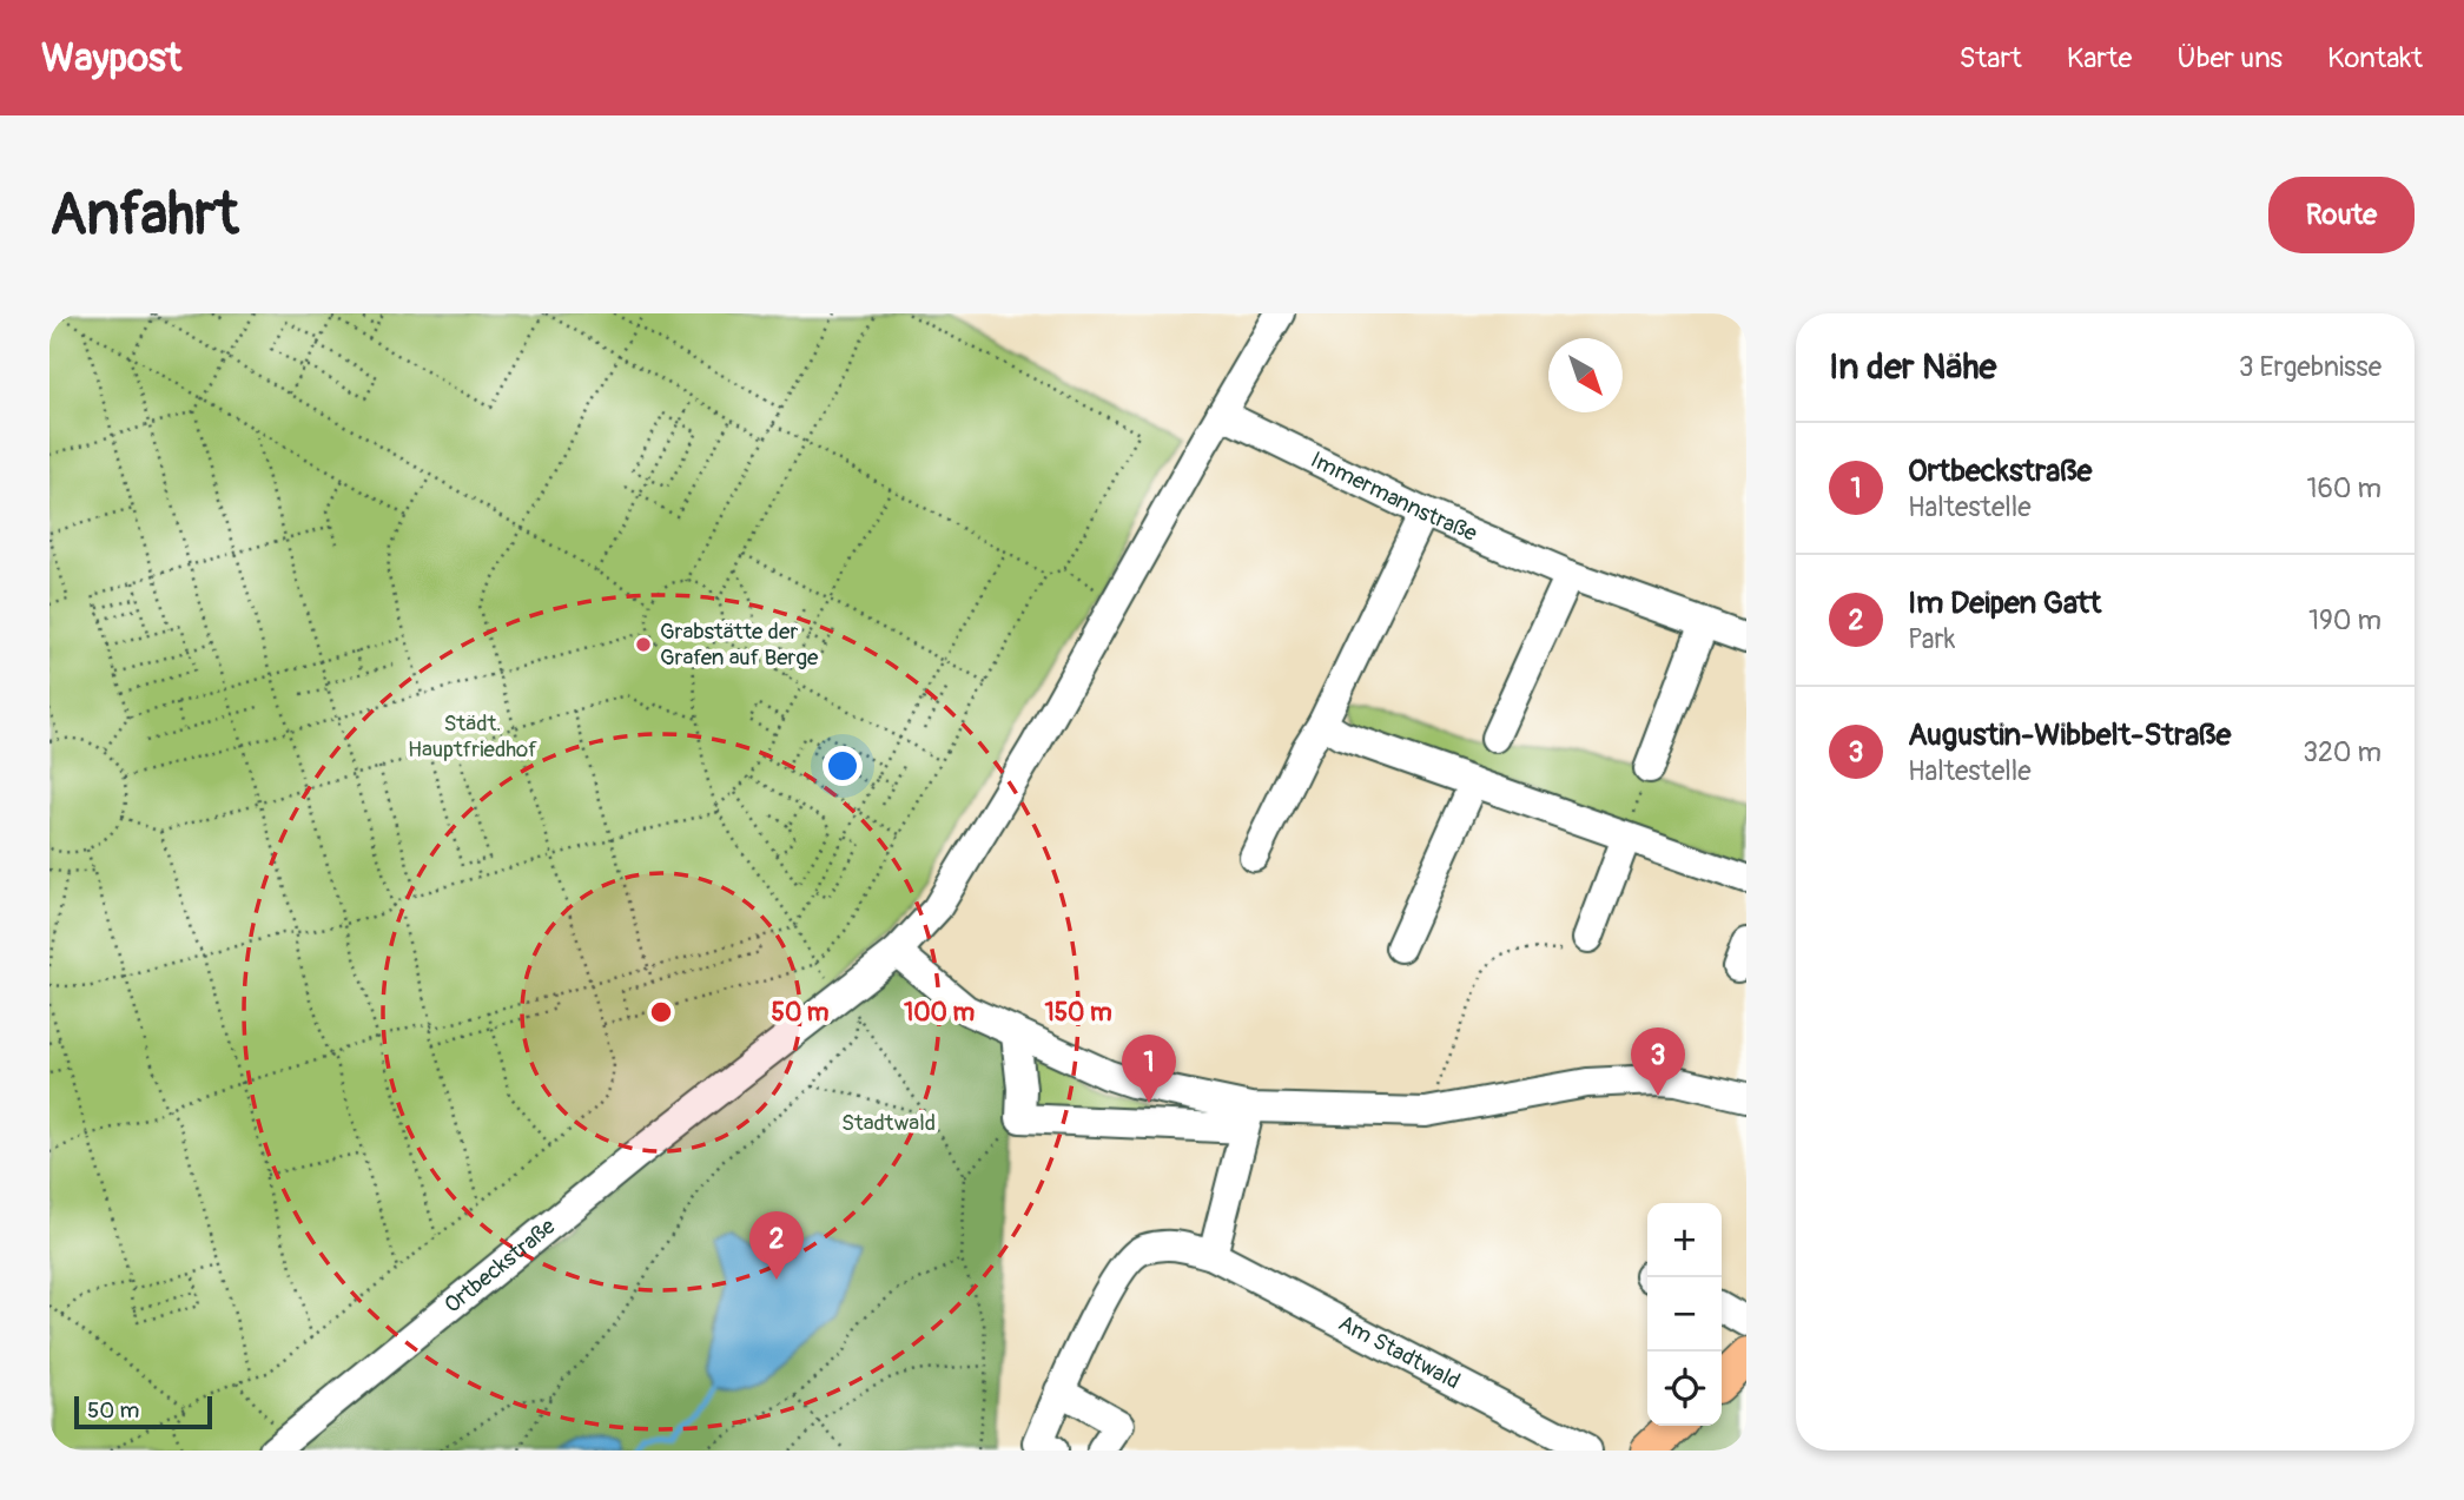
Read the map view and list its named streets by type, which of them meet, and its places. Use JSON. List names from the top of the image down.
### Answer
{
  "streets": {
    "street": ["Immermannstraße", "Ortbeckstraße", "Am Stadtwald"]
  },
  "crossings": [
    ["Immermannstraße", "Ortbeckstraße"]
  ],
  "parks": ["Städt. Hauptfriedhof", "Stadtwald"],
  "places": ["Grabstätte der Grafen auf Berge"],
  "scale_bar": "50 m",
  "north": "bottom right",
  "page": {
    "header": "Waypost",
    "nav": [
      "Start",
      "Karte",
      "Über uns",
      "Kontakt"
    ],
    "buttons": "Route",
    "title": "Anfahrt",
    "heading": ["In der Nähe", "3 Ergebnisse"],
    "list": [
      {
        "mark": "1",
        "name": "Ortbeckstraße",
        "note": "Haltestelle",
        "value": "160 m"
      },
      {
        "mark": "2",
        "name": "Im Deipen Gatt",
        "note": "Park",
        "value": "190 m"
      },
      {
        "mark": "3",
        "name": "Augustin-Wibbelt-Straße",
        "note": "Haltestelle",
        "value": "320 m"
      }
    ],
    "pins": ["3", "1", "2"],
    "map_buttons": ["+", "−"],
    "scale": "50 m"
  },
  "rings": ["50 m", "100 m", "150 m"]
}
